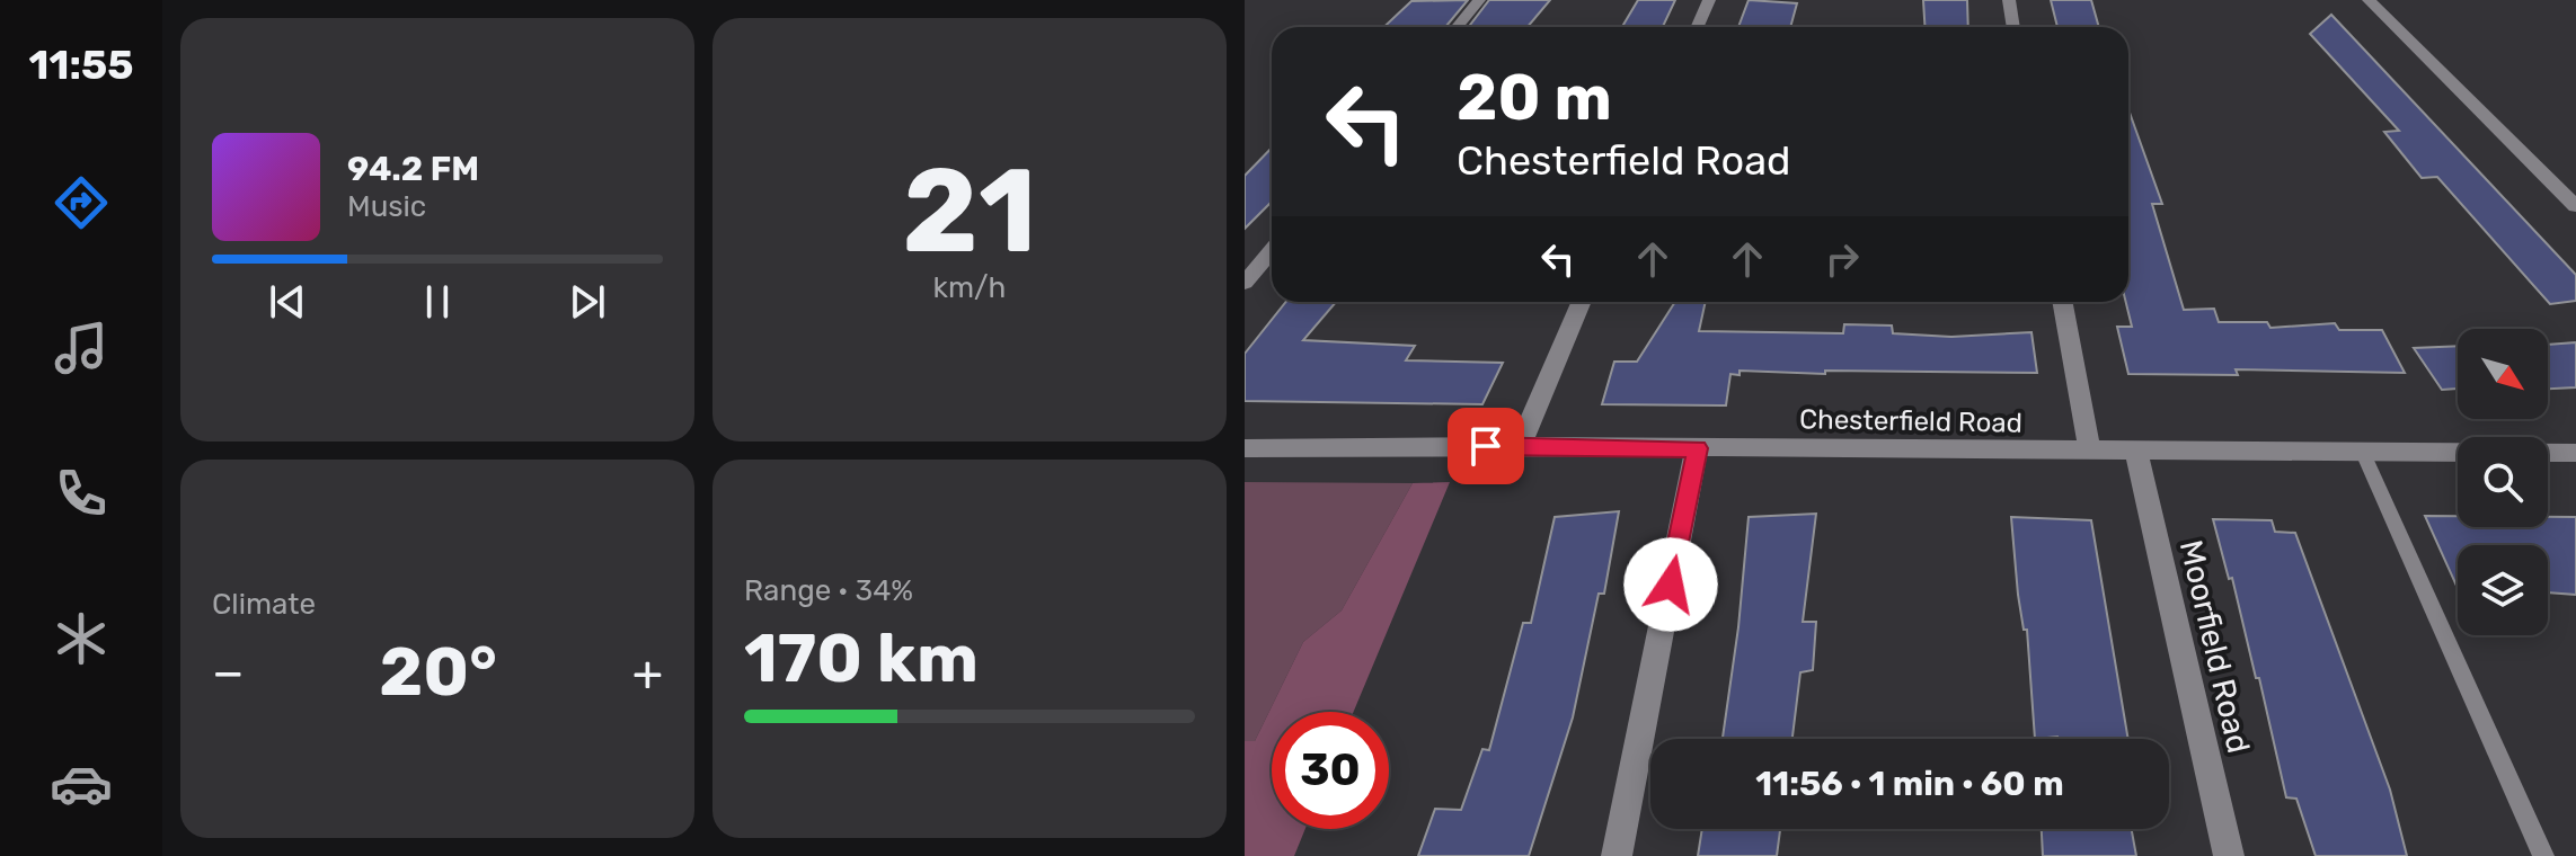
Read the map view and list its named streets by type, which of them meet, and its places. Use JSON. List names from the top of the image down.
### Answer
{
  "streets": {
    "street": ["Chesterfield Road", "Moorfield Road"]
  },
  "crossings": [
    ["Chesterfield Road", "Moorfield Road"]
  ],
  "north": "bottom right",
  "page": {
    "tabs": "11:55",
    "tile": [
      ["21", "km/h"],
      "Climate",
      ["Range · 34%", "170 km"]
    ],
    "turn": ["20 m", "Chesterfield Road"],
    "song": ["94.2 FM", "Music"],
    "heat": ["−", "20°", "+"],
    "limit": "30",
    "trip": "11:56 · 1 min · 60 m"
  }
}
